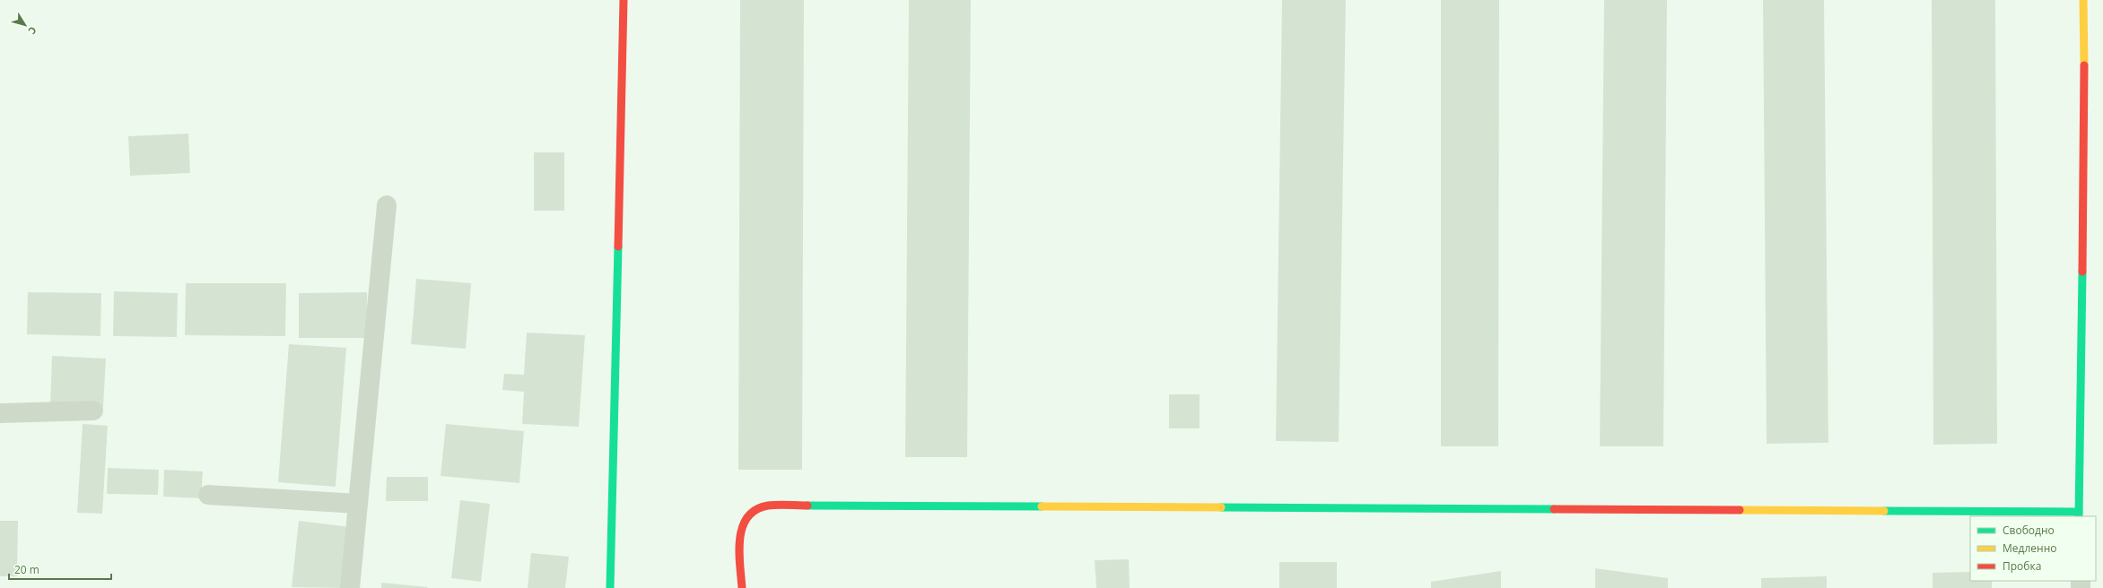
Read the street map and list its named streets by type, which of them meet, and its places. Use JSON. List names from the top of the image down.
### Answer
{
  "legend": ["Свободно", "Медленно", "Пробка"],
  "scale_bar": "20 m",
  "north": "bottom right"
}
